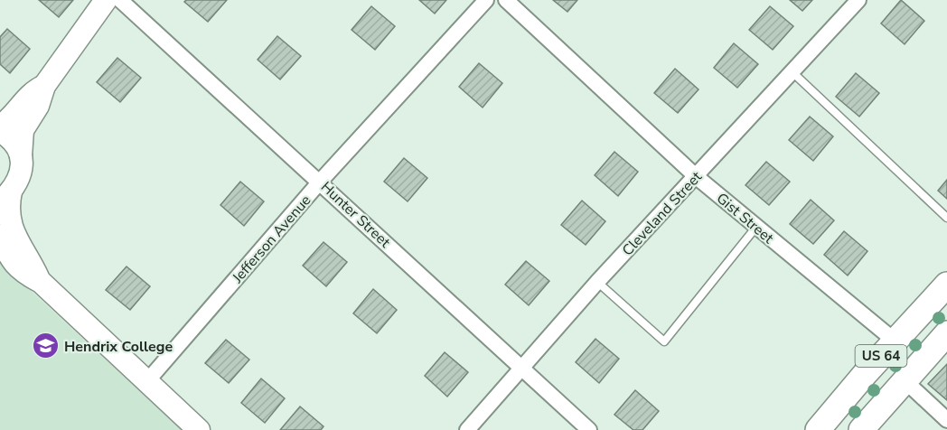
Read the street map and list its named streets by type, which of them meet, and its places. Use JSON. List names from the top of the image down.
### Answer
{
  "streets": {
    "main road": ["US 64"],
    "street": [
      "Cleveland Street",
      "Hunter Street",
      "Gist Street",
      "Jefferson Avenue"
    ]
  },
  "crossings": [
    ["Cleveland Street", "Hunter Street"],
    ["Cleveland Street", "Gist Street"],
    ["Hunter Street", "Jefferson Avenue"],
    ["Gist Street", "US 64"]
  ],
  "places": {
    "school or university": ["Hendrix College"]
  }
}
